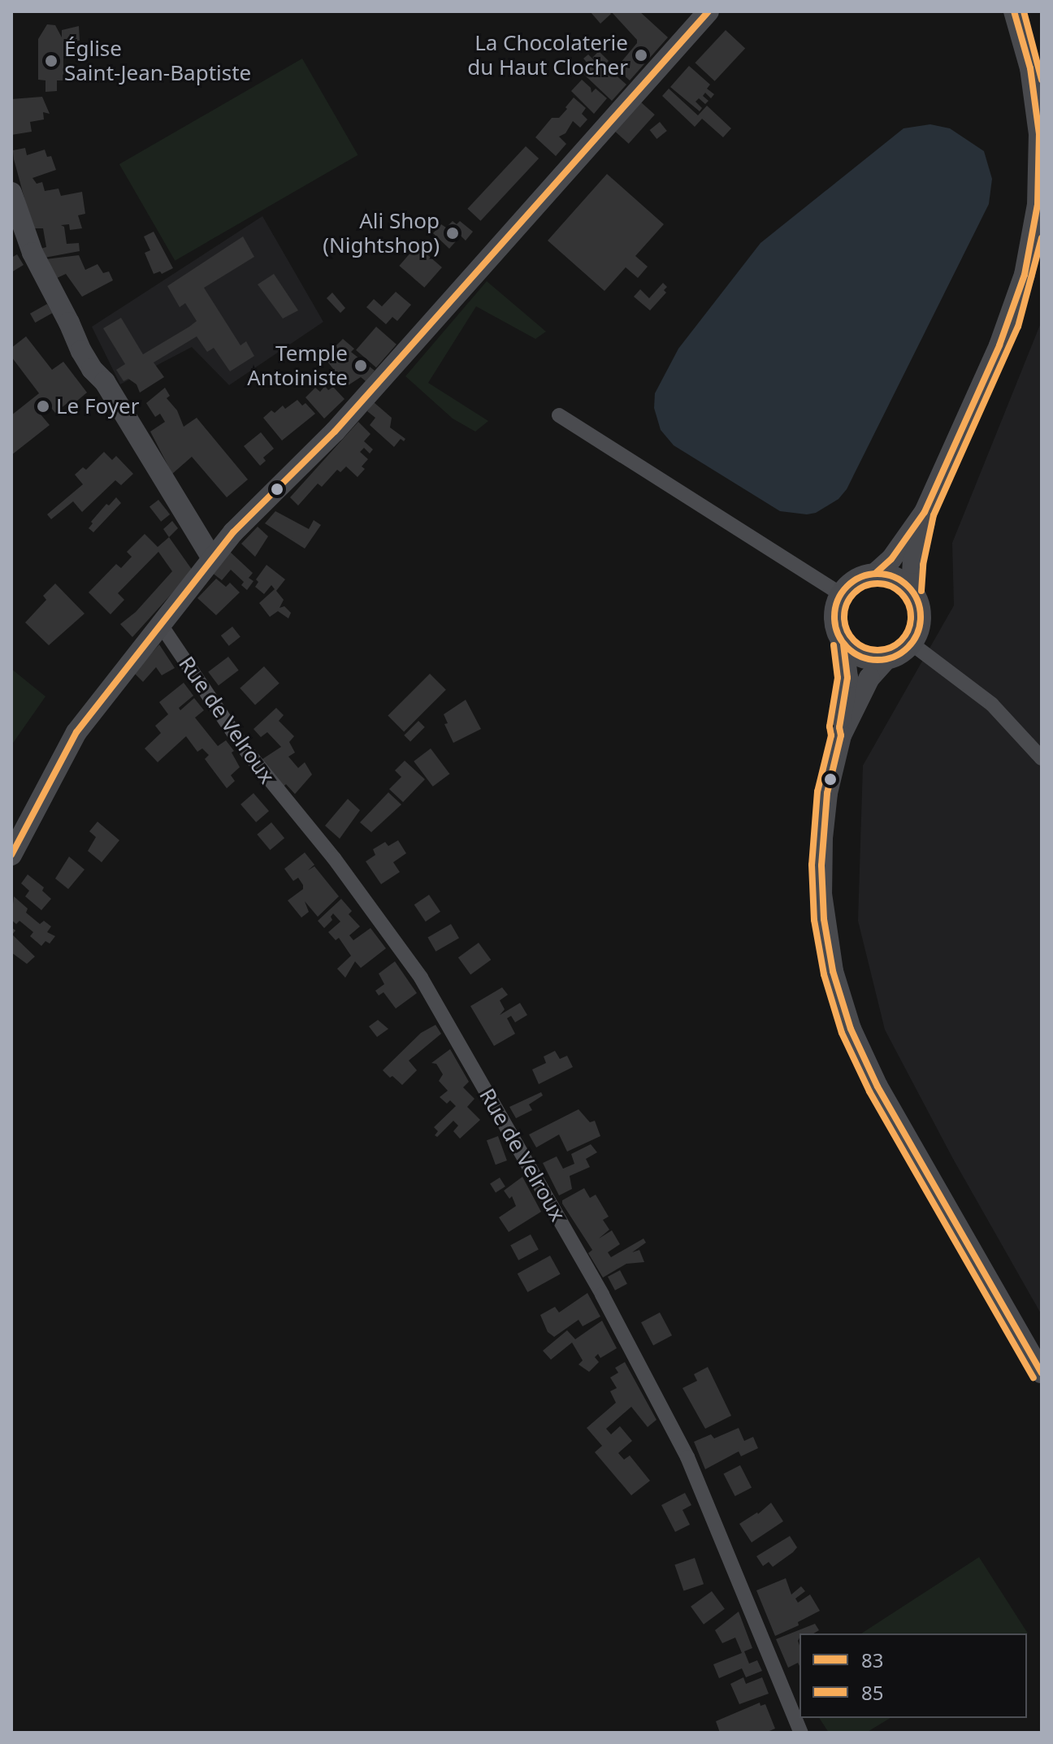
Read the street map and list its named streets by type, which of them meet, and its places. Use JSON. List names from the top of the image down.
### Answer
{
  "streets": {
    "street": ["Rue de Velroux"]
  },
  "places": [
    "La Chocolaterie du Haut Clocher",
    "Église Saint-Jean-Baptiste",
    "Ali Shop (Nightshop)",
    "Temple Antoiniste",
    "Le Foyer"
  ],
  "lines": ["transit line 83", "transit line 85"],
  "legend": ["83", "85"]
}
